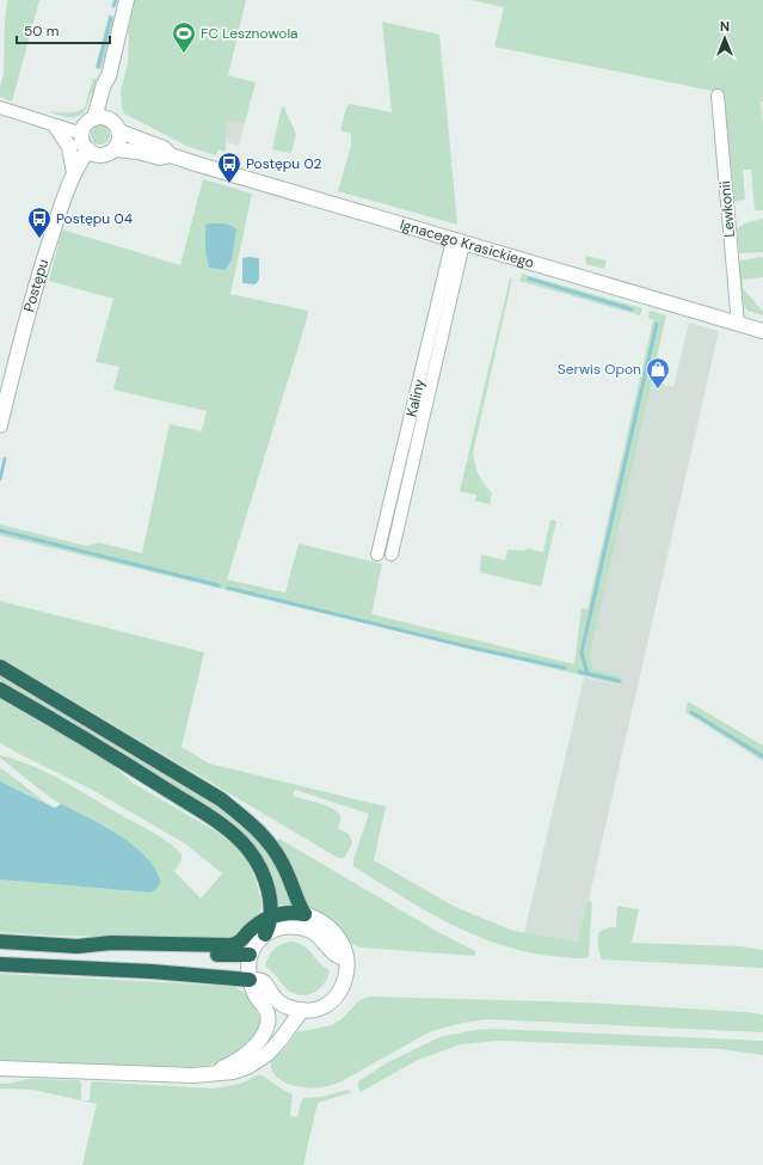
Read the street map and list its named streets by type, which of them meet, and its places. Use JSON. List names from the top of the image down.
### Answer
{
  "streets": {
    "street": [
      "Lewkonii",
      "Ignacego Krasickiego",
      "Postępu",
      "Kaliny"
    ]
  },
  "crossings": [
    ["Lewkonii", "Ignacego Krasickiego"],
    ["Ignacego Krasickiego", "Postępu"],
    ["Ignacego Krasickiego", "Kaliny"]
  ],
  "places": {
    "sports": ["FC Lesznowola"],
    "bus stop": ["Postępu 02", "Postępu 04"],
    "shop": ["Serwis Opon"]
  },
  "scale_bar": "50 m",
  "north": "top"
}
